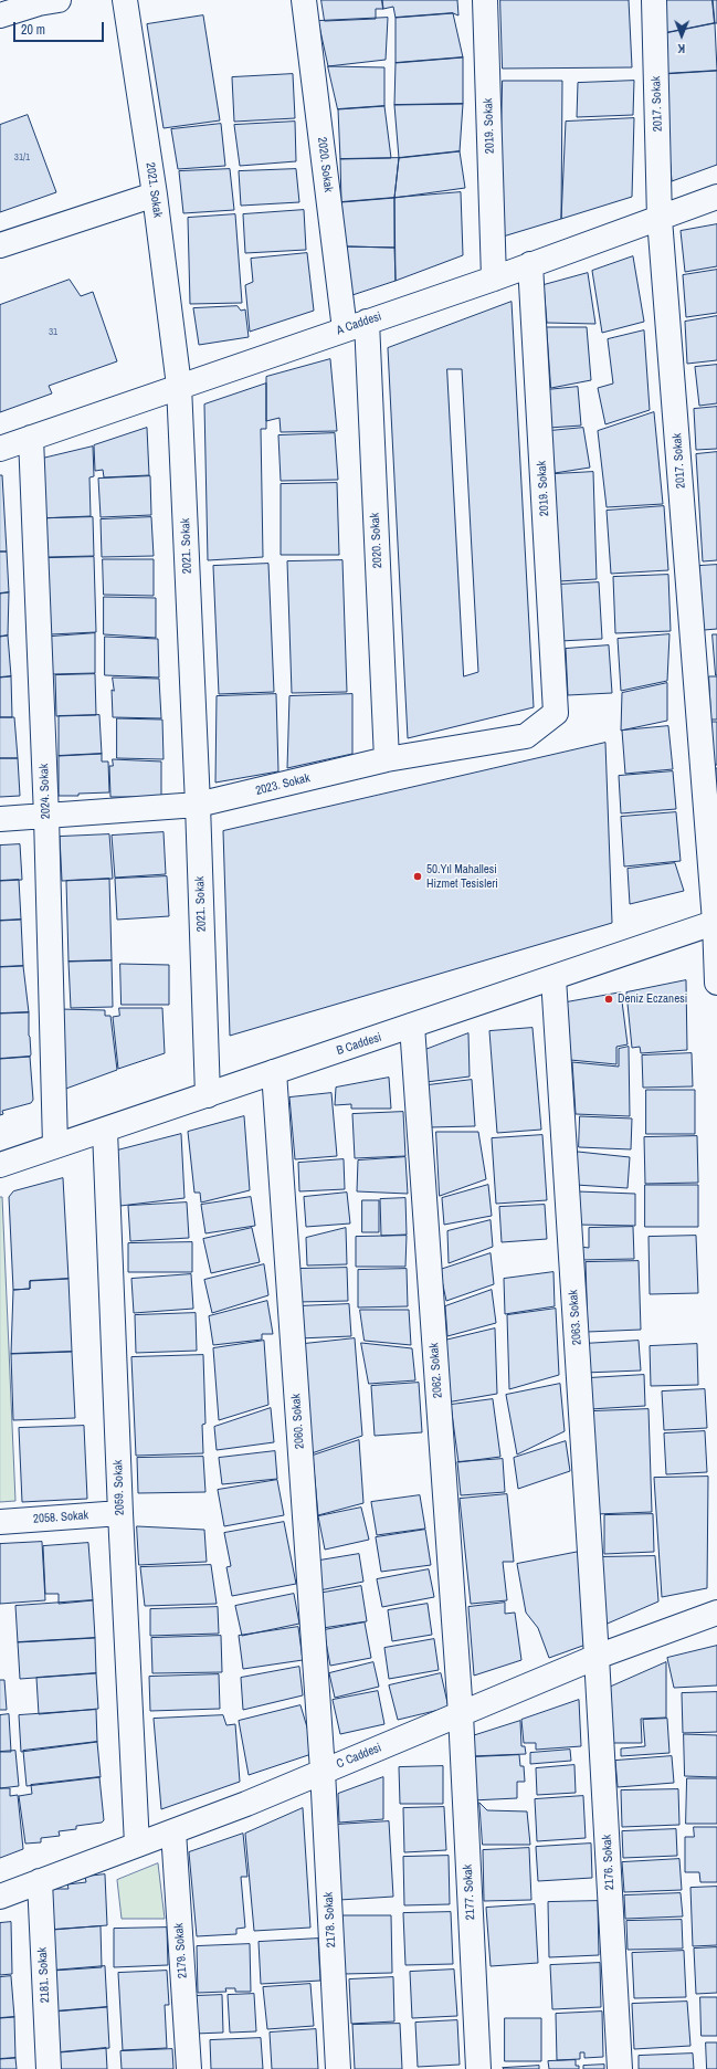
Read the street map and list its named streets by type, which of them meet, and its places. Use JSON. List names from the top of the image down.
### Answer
{
  "streets": {
    "street": [
      "2017. Sokak",
      "2019. Sokak",
      "2020. Sokak",
      "2021. Sokak",
      "A Caddesi",
      "2023. Sokak",
      "2024. Sokak",
      "B Caddesi",
      "2063. Sokak",
      "2062. Sokak",
      "2060. Sokak",
      "2059. Sokak",
      "2058. Sokak",
      "C Caddesi",
      "2176. Sokak",
      "2177. Sokak",
      "2178. Sokak",
      "2179. Sokak",
      "2181. Sokak"
    ]
  },
  "crossings": [
    ["2017. Sokak", "A Caddesi"],
    ["2017. Sokak", "B Caddesi"],
    ["2019. Sokak", "A Caddesi"],
    ["2019. Sokak", "2023. Sokak"],
    ["2020. Sokak", "A Caddesi"],
    ["2020. Sokak", "2023. Sokak"],
    ["2021. Sokak", "A Caddesi"],
    ["2021. Sokak", "2023. Sokak"],
    ["2021. Sokak", "B Caddesi"],
    ["A Caddesi", "2024. Sokak"],
    ["2023. Sokak", "2024. Sokak"],
    ["2024. Sokak", "B Caddesi"],
    ["B Caddesi", "2063. Sokak"],
    ["B Caddesi", "2062. Sokak"],
    ["B Caddesi", "2060. Sokak"],
    ["B Caddesi", "2059. Sokak"],
    ["2063. Sokak", "C Caddesi"],
    ["2063. Sokak", "2176. Sokak"],
    ["2062. Sokak", "C Caddesi"],
    ["2062. Sokak", "2177. Sokak"],
    ["2060. Sokak", "C Caddesi"],
    ["2060. Sokak", "2178. Sokak"],
    ["2059. Sokak", "2058. Sokak"],
    ["2059. Sokak", "C Caddesi"],
    ["C Caddesi", "2176. Sokak"],
    ["C Caddesi", "2177. Sokak"],
    ["C Caddesi", "2178. Sokak"],
    ["C Caddesi", "2179. Sokak"],
    ["C Caddesi", "2181. Sokak"]
  ],
  "places": ["50.Yıl Mahallesi Hizmet Tesisleri", "Deniz Eczanesi"],
  "house_numbers": ["31/1", "31"],
  "scale_bar": "20 m",
  "north": "bottom"
}
